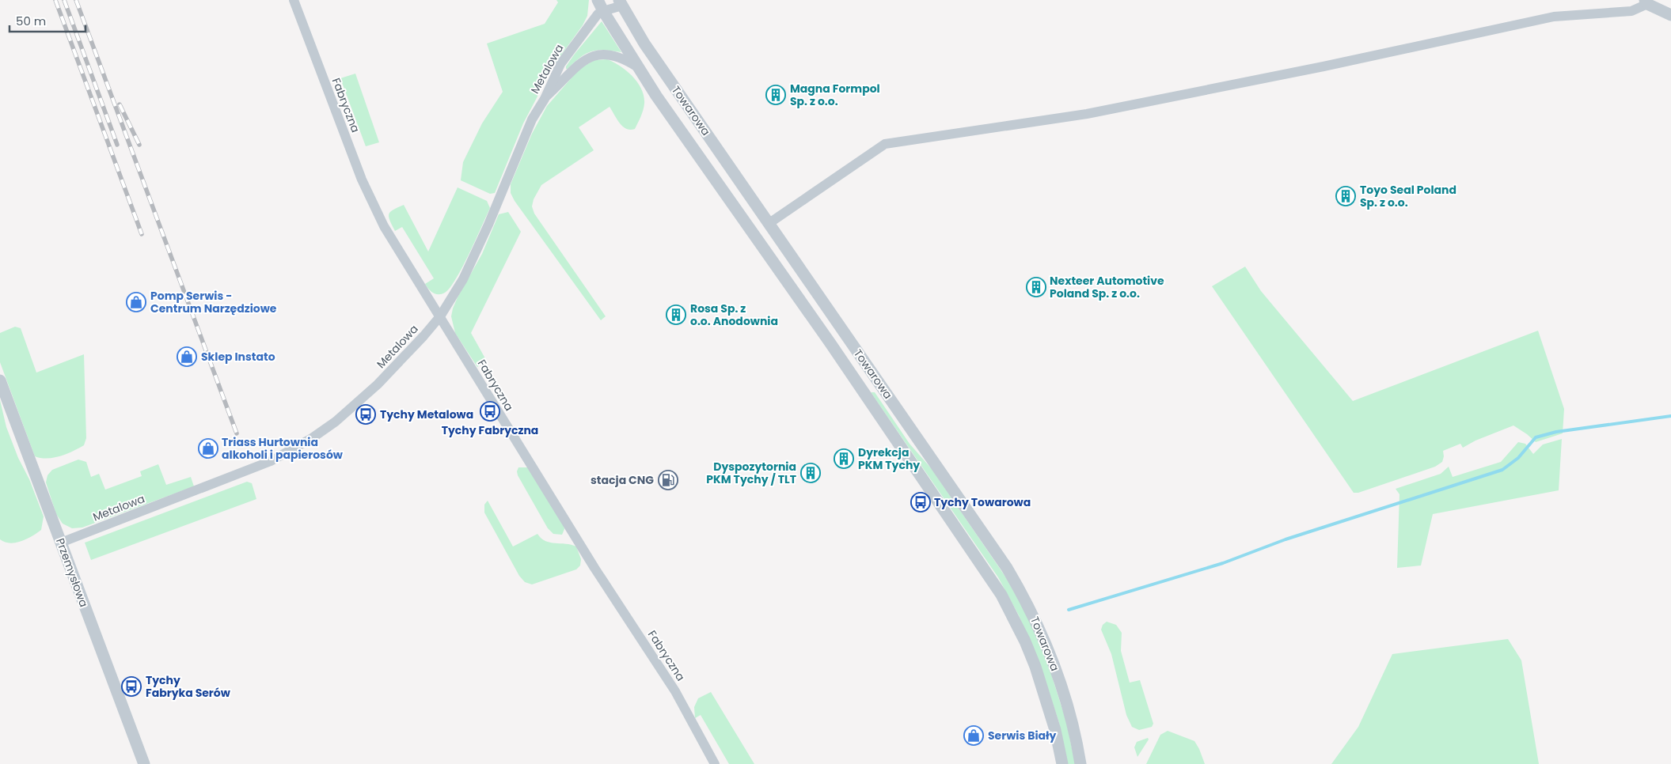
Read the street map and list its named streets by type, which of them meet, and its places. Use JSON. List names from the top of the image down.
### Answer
{
  "streets": {
    "street": [
      "Metalowa",
      "Fabryczna",
      "Towarowa",
      "Przemysłowa"
    ]
  },
  "crossings": [
    ["Metalowa", "Fabryczna"],
    ["Metalowa", "Towarowa"],
    ["Metalowa", "Przemysłowa"]
  ],
  "places": {
    "building": [
      "Magna Formpol Sp. z o.o.",
      "Toyo Seal Poland Sp. z o.o.",
      "Nexteer Automotive Poland Sp. z o.o.",
      "Rosa Sp. z o.o. Anodownia",
      "Dyrekcja PKM Tychy",
      "Dyspozytornia PKM Tychy / TLT"
    ],
    "shop": [
      "Pomp Serwis - Centrum Narzędziowe",
      "Sklep Instato",
      "Triass Hurtownia alkoholi i papierosów",
      "Serwis Biały"
    ],
    "bus stop": [
      "Tychy Fabryczna",
      "Tychy Metalowa",
      "Tychy Towarowa",
      "Tychy Fabryka Serów"
    ],
    "fuel station": ["stacja CNG"]
  },
  "scale_bar": "50 m"
}
